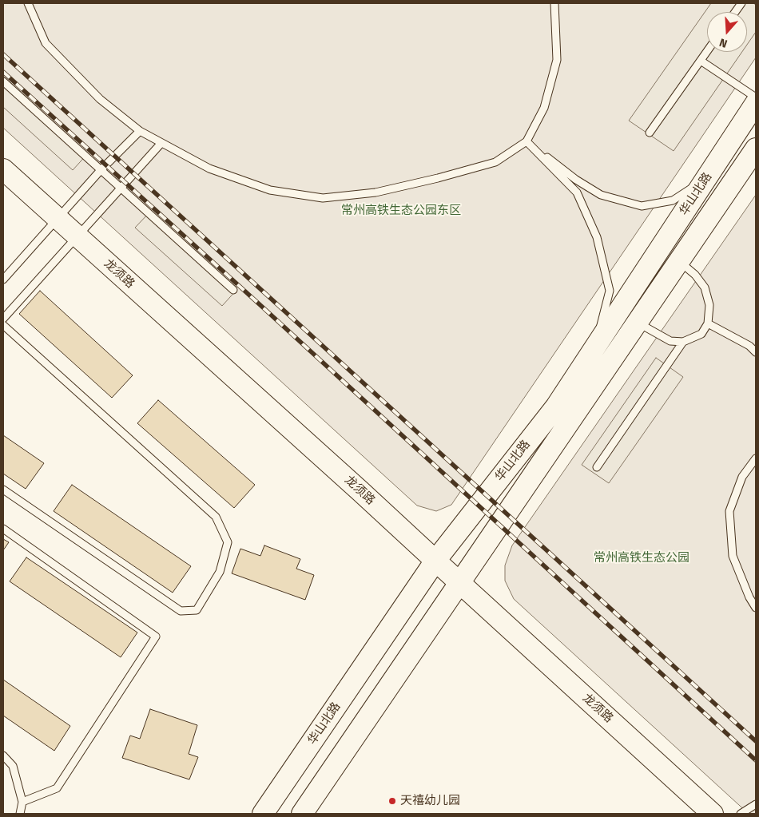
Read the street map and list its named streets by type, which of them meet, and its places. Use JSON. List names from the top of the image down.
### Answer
{
  "streets": {
    "main road": ["华山北路", "龙须路"]
  },
  "crossings": [
    ["华山北路", "龙须路"]
  ],
  "parks": ["常州高铁生态公园东区", "常州高铁生态公园"],
  "places": ["天禧幼儿园"],
  "north": "bottom"
}
